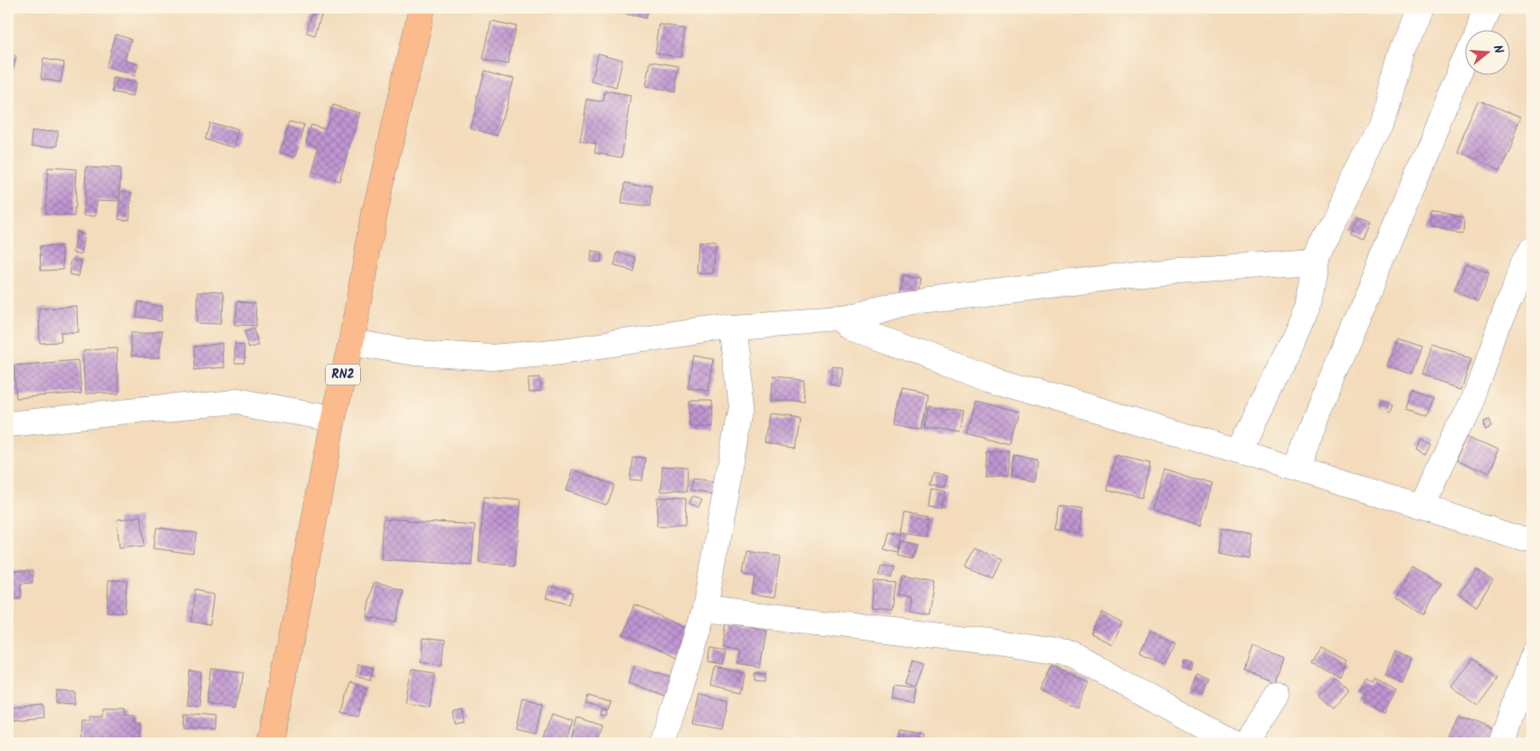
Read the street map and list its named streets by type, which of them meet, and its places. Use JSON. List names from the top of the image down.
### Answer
{
  "streets": {
    "highway": ["RN2"]
  },
  "north": "right"
}
